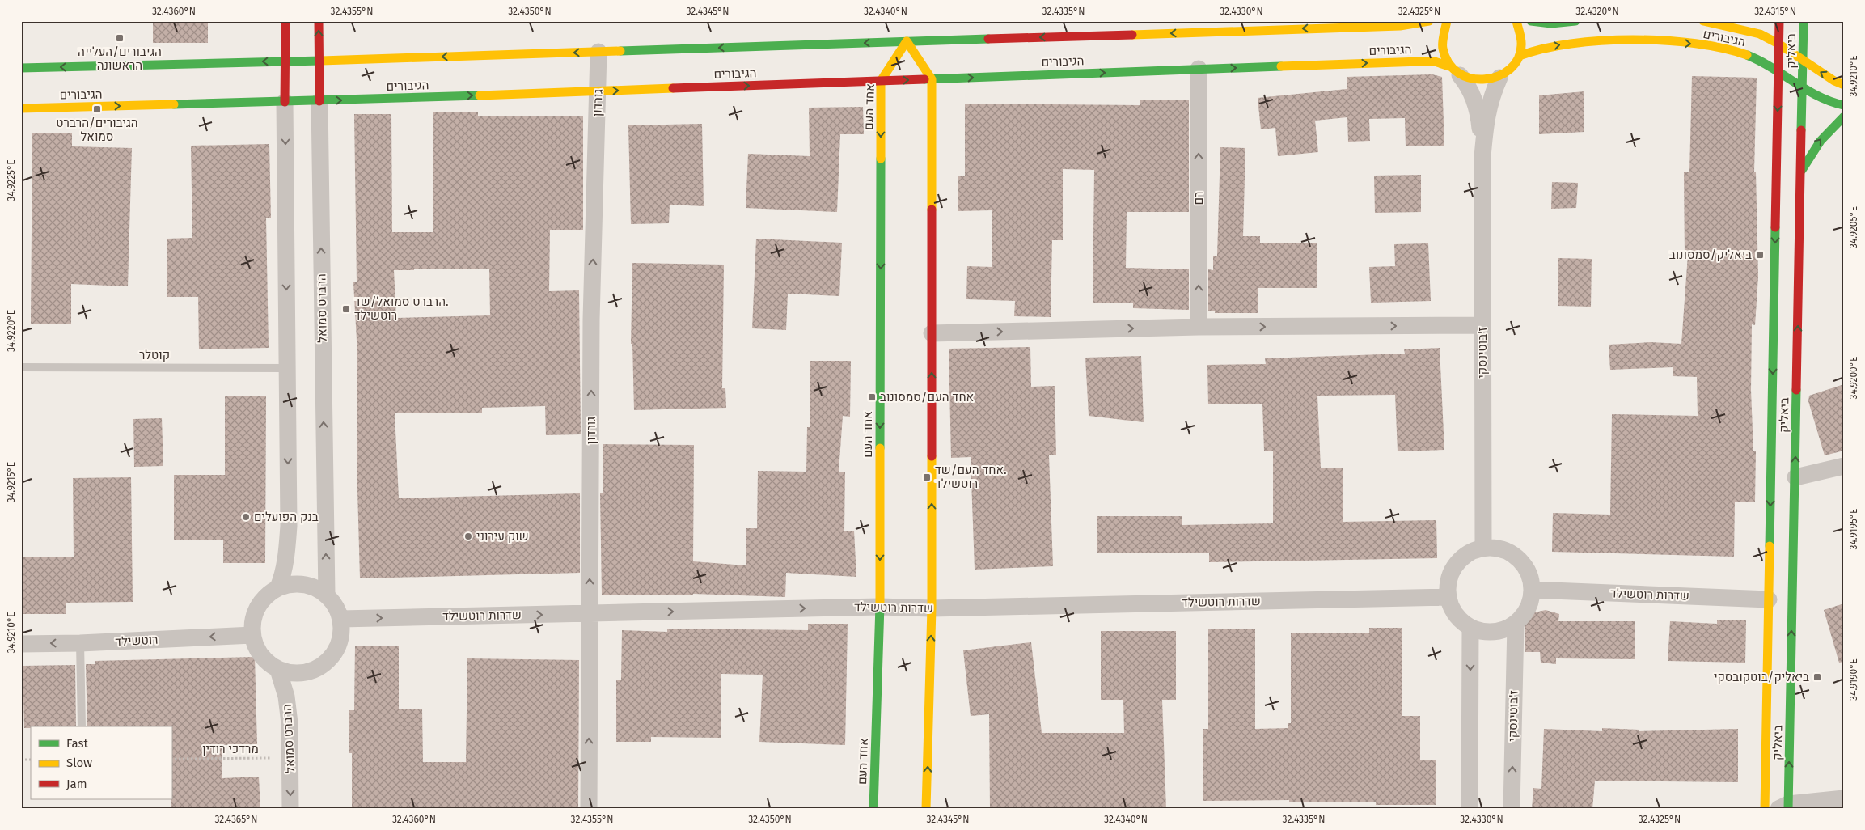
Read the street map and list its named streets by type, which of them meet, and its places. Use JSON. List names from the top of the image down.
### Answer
{
  "streets": {
    "street": [
      "הגיבורים",
      "ביאליק",
      "גורדון",
      "אחד העם",
      "רם",
      "הרברט סמואל",
      "ז'בוטינסקי",
      "שדרות רוטשילד",
      "רוטשילד"
    ],
    "lane": ["קוטלר"],
    "path": ["מרדכי רודין"]
  },
  "crossings": [
    ["הגיבורים", "ביאליק"],
    ["הגיבורים", "גורדון"],
    ["הגיבורים", "אחד העם"],
    ["הגיבורים", "רם"],
    ["הגיבורים", "הרברט סמואל"],
    ["הגיבורים", "ז'בוטינסקי"],
    ["ביאליק", "שדרות רוטשילד"],
    ["גורדון", "שדרות רוטשילד"],
    ["אחד העם", "שדרות רוטשילד"],
    ["הרברט סמואל", "שדרות רוטשילד"],
    ["הרברט סמואל", "רוטשילד"],
    ["הרברט סמואל", "מרדכי רודין"],
    ["ז'בוטינסקי", "שדרות רוטשילד"],
    ["שדרות רוטשילד", "רוטשילד"]
  ],
  "one_way": [
    "גורדון",
    "רם",
    "שדרות רוטשילד",
    "רוטשילד"
  ],
  "places": {
    "transit": [
      "הגיבורים/העלייה הראשונה",
      "הגיבורים/הרברט סמואל",
      "ביאליק/סמסונוב",
      "הרברט סמואל/שד. רוטשילד",
      "אחד העם/סמסונוב",
      "אחד העם/שד. רוטשילד",
      "ביאליק/בוטקובסקי"
    ],
    "other": ["בנק הפועלים", "שוק עירוני"]
  },
  "legend": ["Fast", "Slow", "Jam"],
  "coordinates": [
    "32.4360°N",
    "32.4355°N",
    "32.4350°N",
    "32.4345°N",
    "32.4340°N",
    "32.4335°N",
    "32.4330°N",
    "32.4325°N",
    "32.4320°N",
    "32.4315°N",
    "34.9210°E",
    "34.9225°E",
    "34.9205°E",
    "34.9220°E",
    "34.9200°E",
    "34.9215°E",
    "34.9195°E",
    "34.9190°E",
    "32.4365°N"
  ]
}
